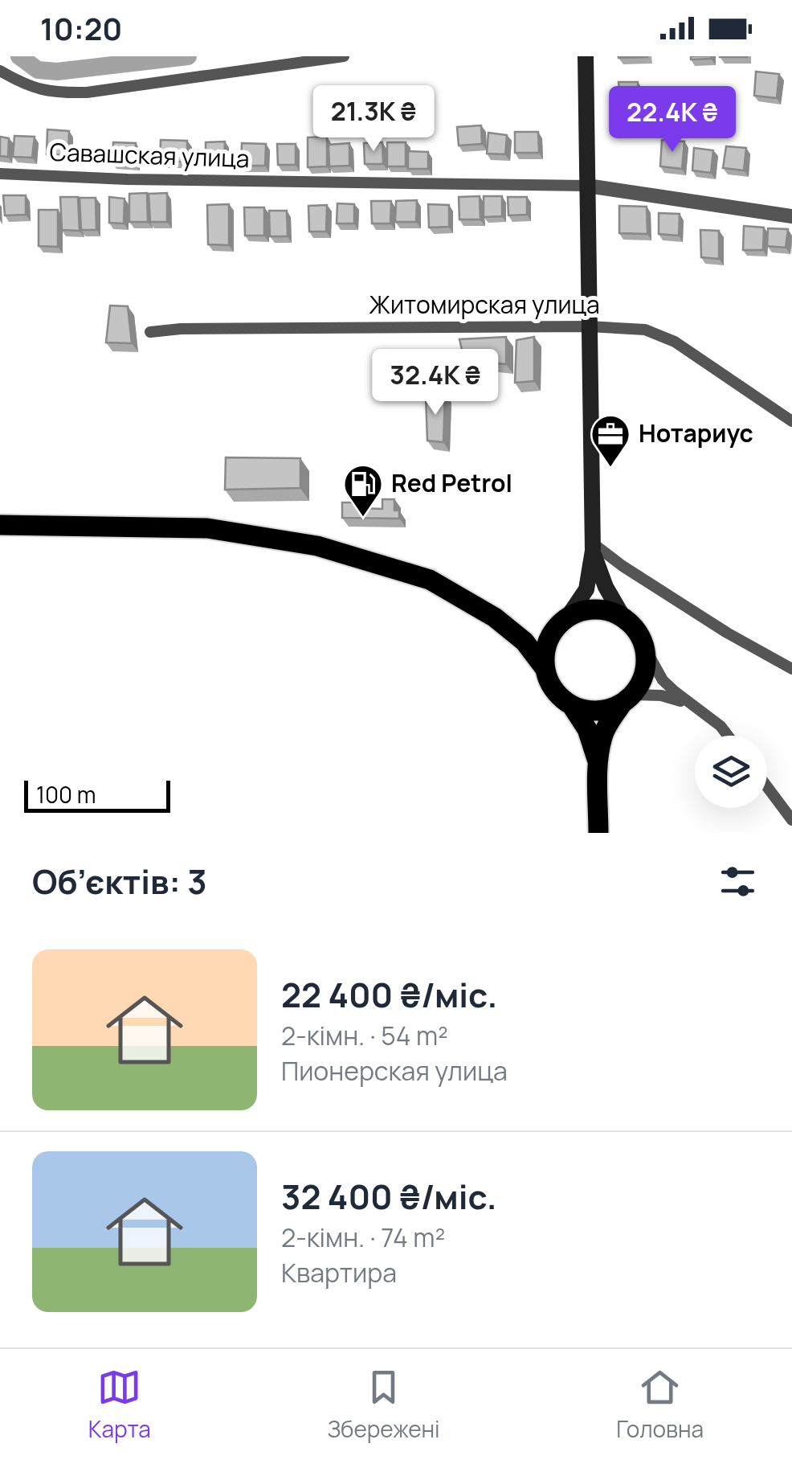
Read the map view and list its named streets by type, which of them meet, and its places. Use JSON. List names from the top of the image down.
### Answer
{
  "streets": {
    "street": ["Савашская улица", "Житомирская улица"]
  },
  "places": {
    "office": ["Нотариус"],
    "fuel station": ["Red Petrol"]
  },
  "scale_bar": "100 m",
  "page": {
    "status": "10:20",
    "price": ["21.3K ₴", "22.4K ₴", "32.4K ₴"],
    "scale": "100 m",
    "heading": "Об’єктів: 3",
    "list": [
      {
        "name": "22 400 ₴/міс.",
        "note": "2-кімн. · 54 m² · Пионерская улица"
      },
      {
        "name": "32 400 ₴/міс.",
        "note": "2-кімн. · 74 m² · Квартира"
      }
    ],
    "tabs": ["Карта", "Збережені", "Головна"]
  }
}
